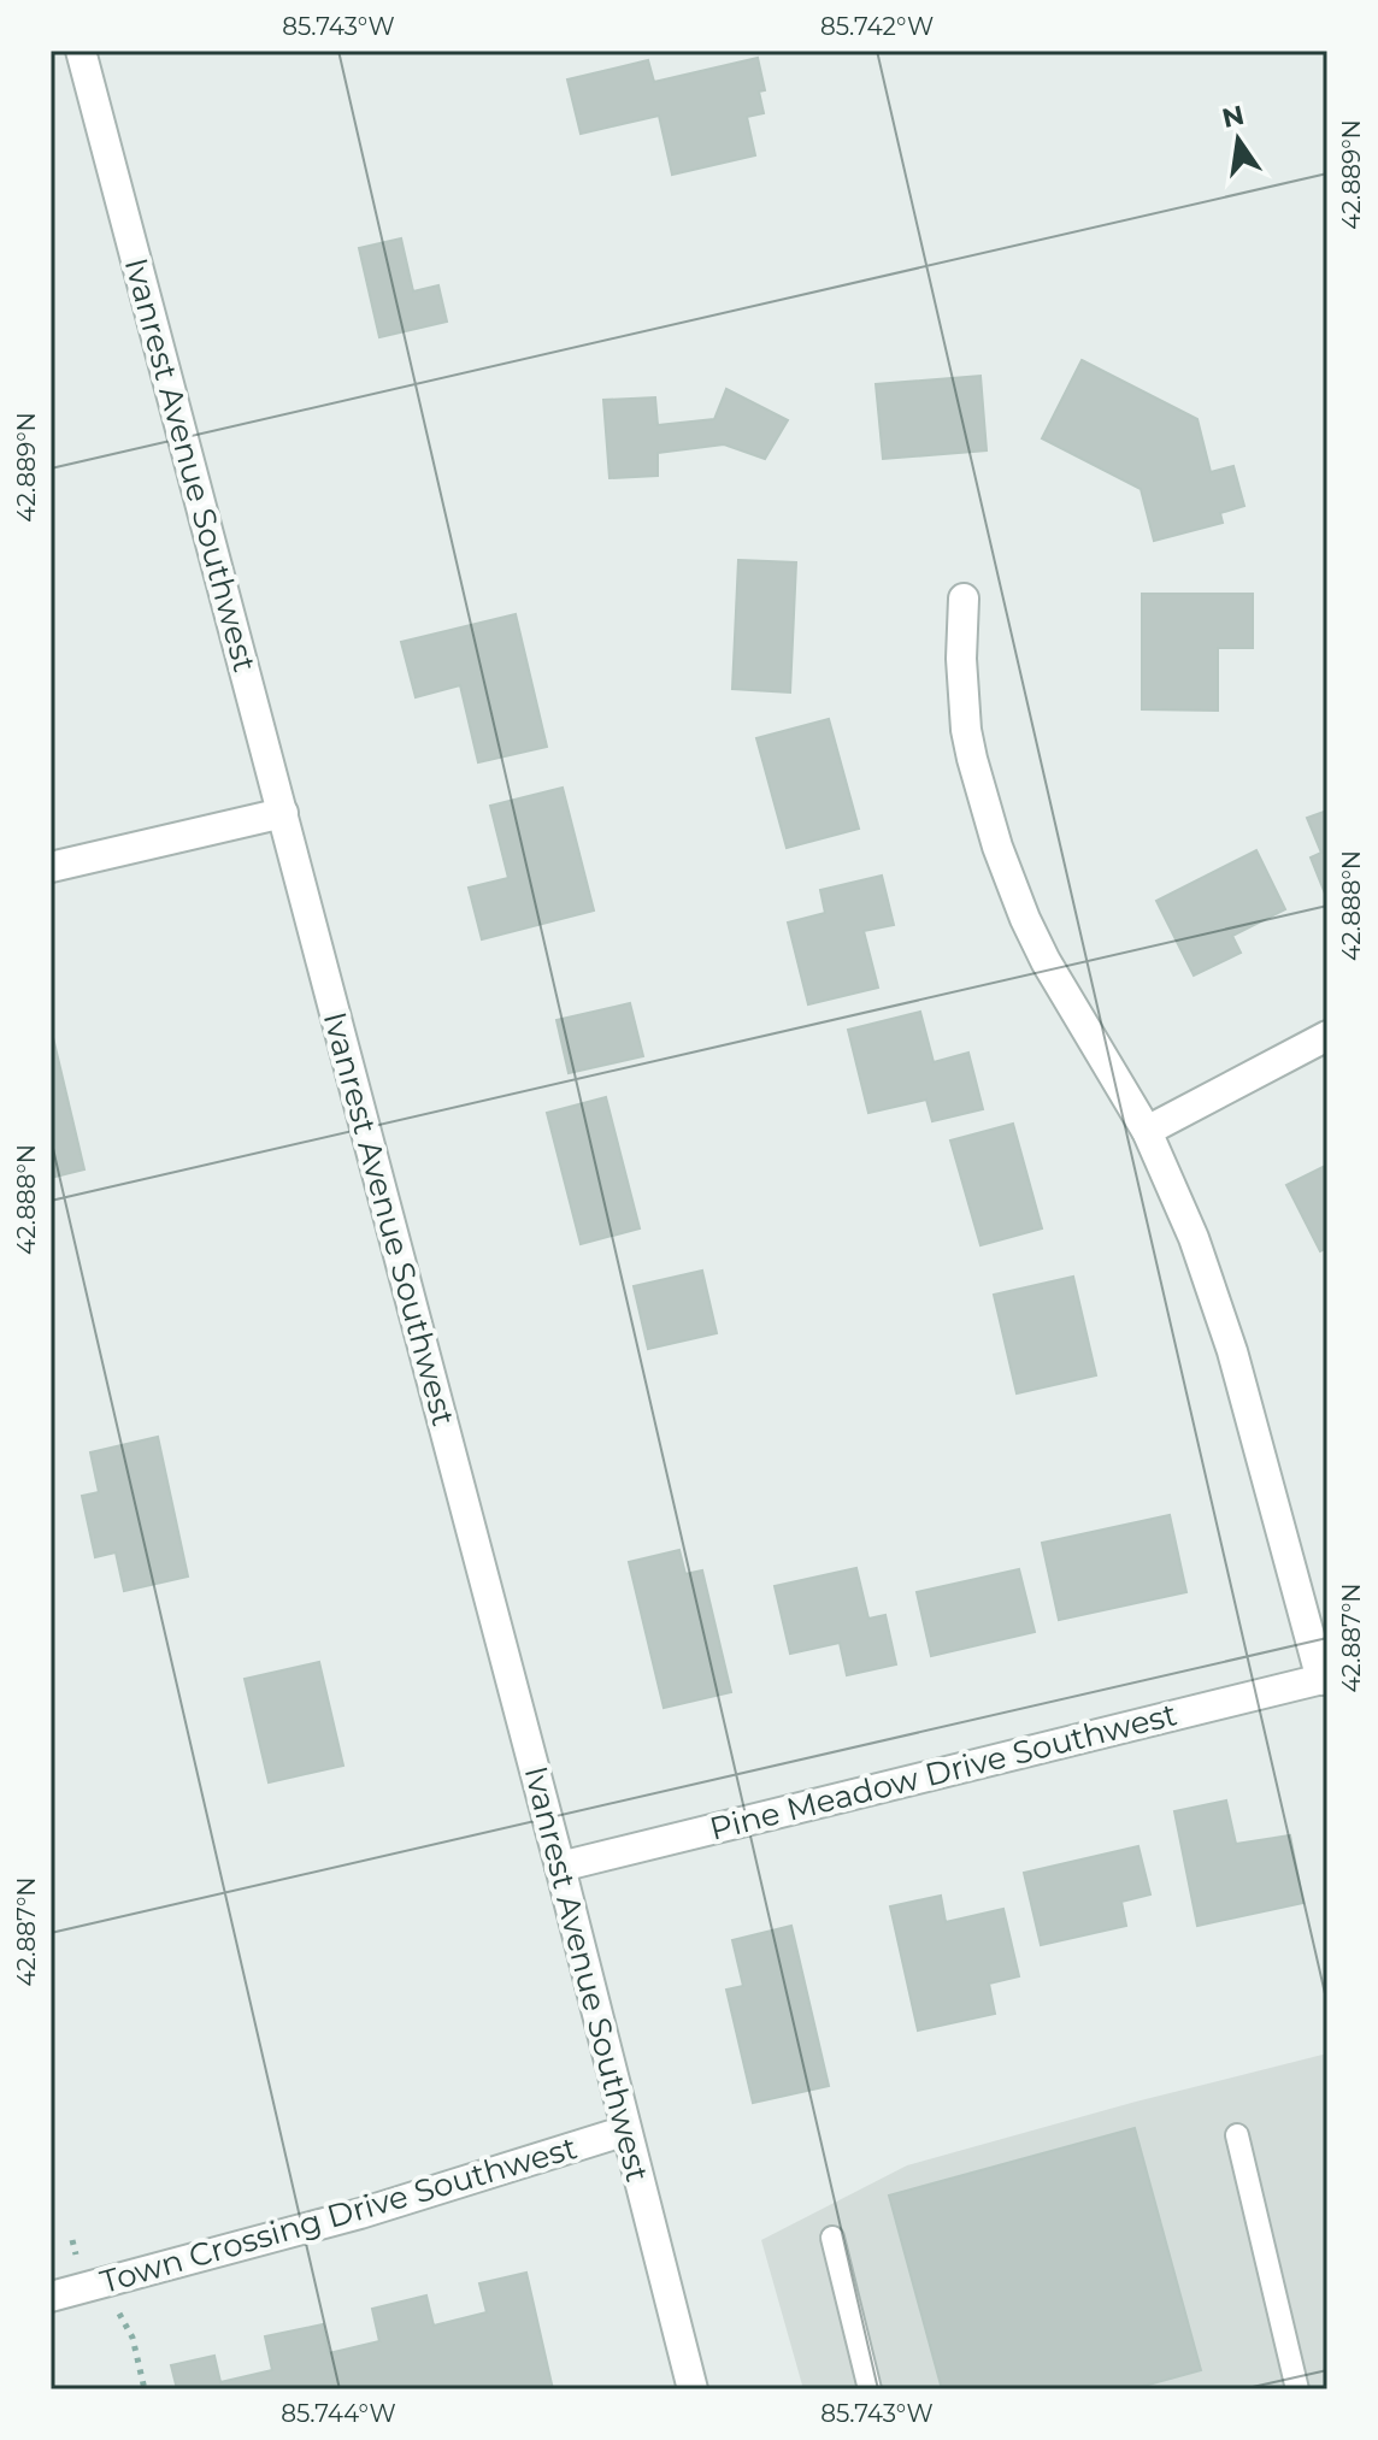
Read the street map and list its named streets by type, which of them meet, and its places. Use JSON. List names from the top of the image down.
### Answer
{
  "streets": {
    "street": ["Ivanrest Avenue Southwest", "Pine Meadow Drive Southwest", "Town Crossing Drive Southwest"]
  },
  "crossings": [
    ["Ivanrest Avenue Southwest", "Pine Meadow Drive Southwest"],
    ["Ivanrest Avenue Southwest", "Town Crossing Drive Southwest"]
  ],
  "north": "top",
  "coordinates": [
    "85.743°W",
    "85.742°W",
    "42.889°N",
    "42.888°N",
    "42.887°N",
    "85.744°W"
  ]
}
